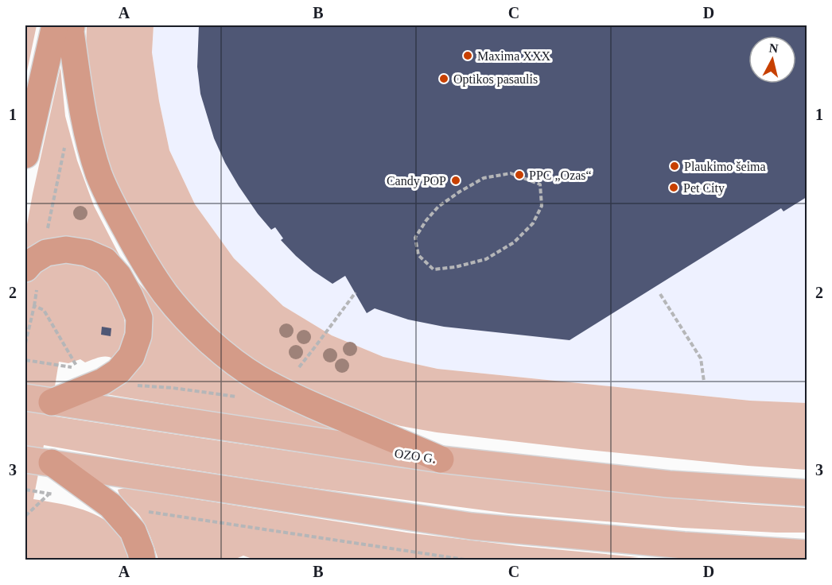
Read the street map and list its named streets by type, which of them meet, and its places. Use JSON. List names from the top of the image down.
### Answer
{
  "streets": {
    "main road": ["OZO G."]
  },
  "places": [
    "Maxima XXX",
    "Optikos pasaulis",
    "Plaukimo šeima",
    "PPC „Ozas“",
    "Candy POP",
    "Pet City"
  ],
  "north": "top",
  "grid": {
    "columns": [
      "A",
      "B",
      "C",
      "D"
    ],
    "rows": ["1", "2", "3"]
  }
}
